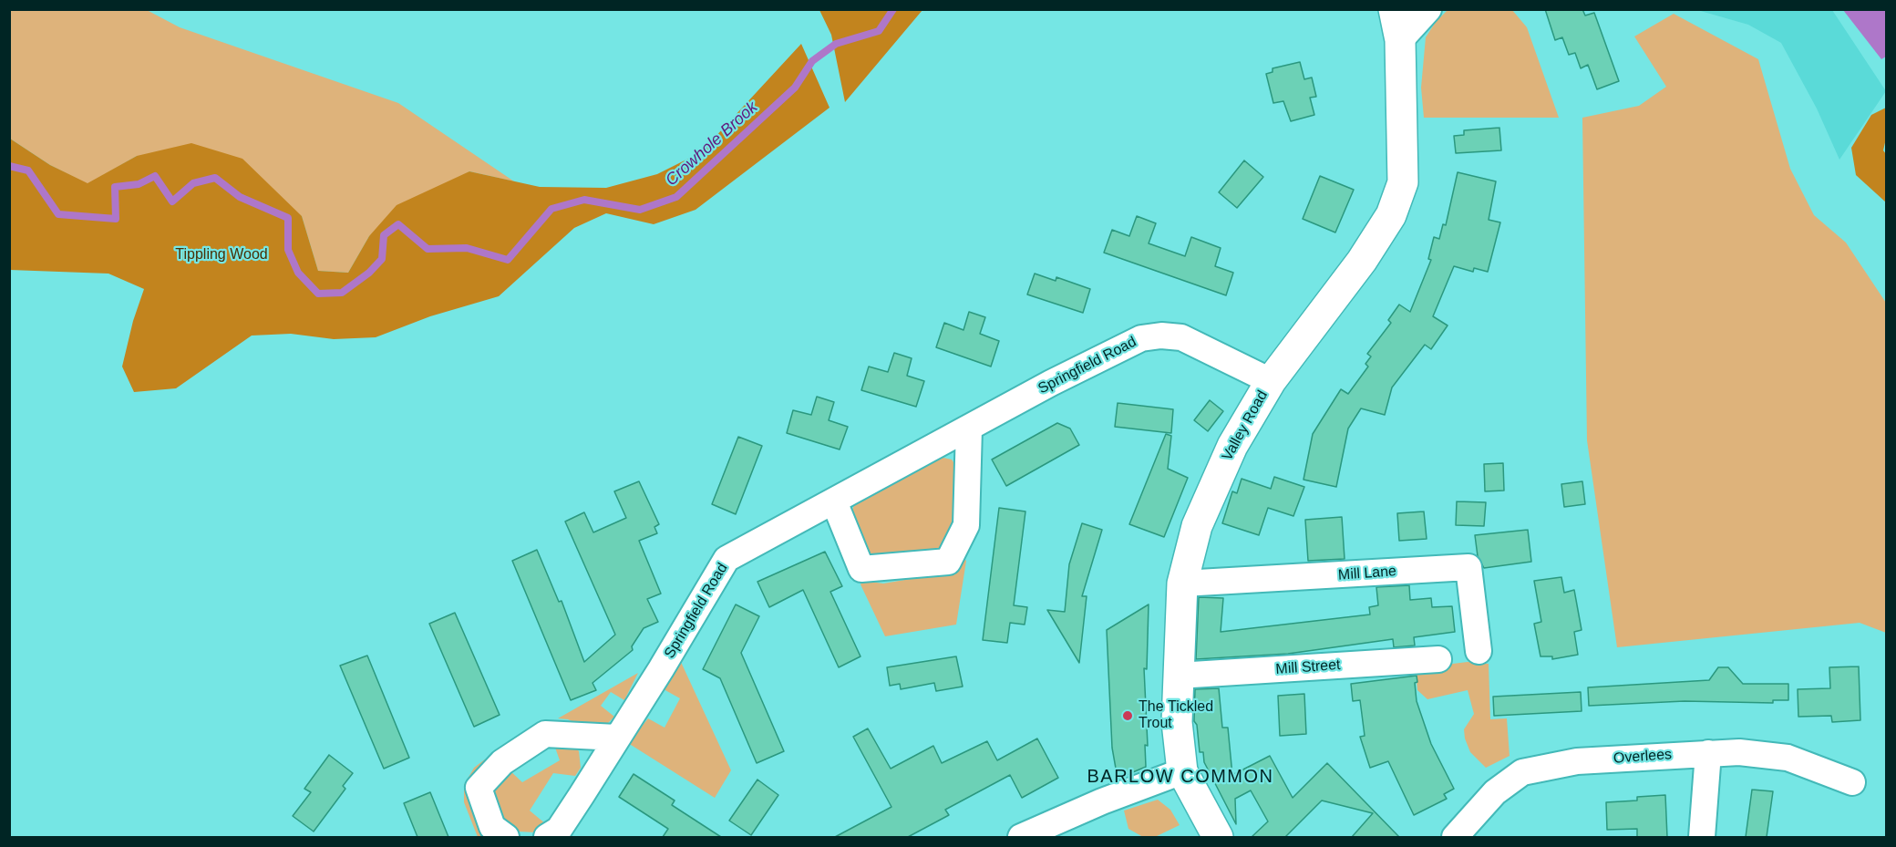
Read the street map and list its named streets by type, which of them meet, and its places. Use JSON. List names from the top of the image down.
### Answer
{
  "streets": {
    "main road": ["Valley Road"],
    "street": [
      "Springfield Road",
      "Mill Lane",
      "Mill Street",
      "Overlees"
    ]
  },
  "crossings": [
    ["Springfield Road", "Valley Road"],
    ["Valley Road", "Mill Lane"],
    ["Valley Road", "Mill Street"]
  ],
  "districts": ["BARLOW COMMON"],
  "water": ["Crowhole Brook"],
  "parks": ["Tippling Wood"],
  "places": ["The Tickled Trout"]
}
